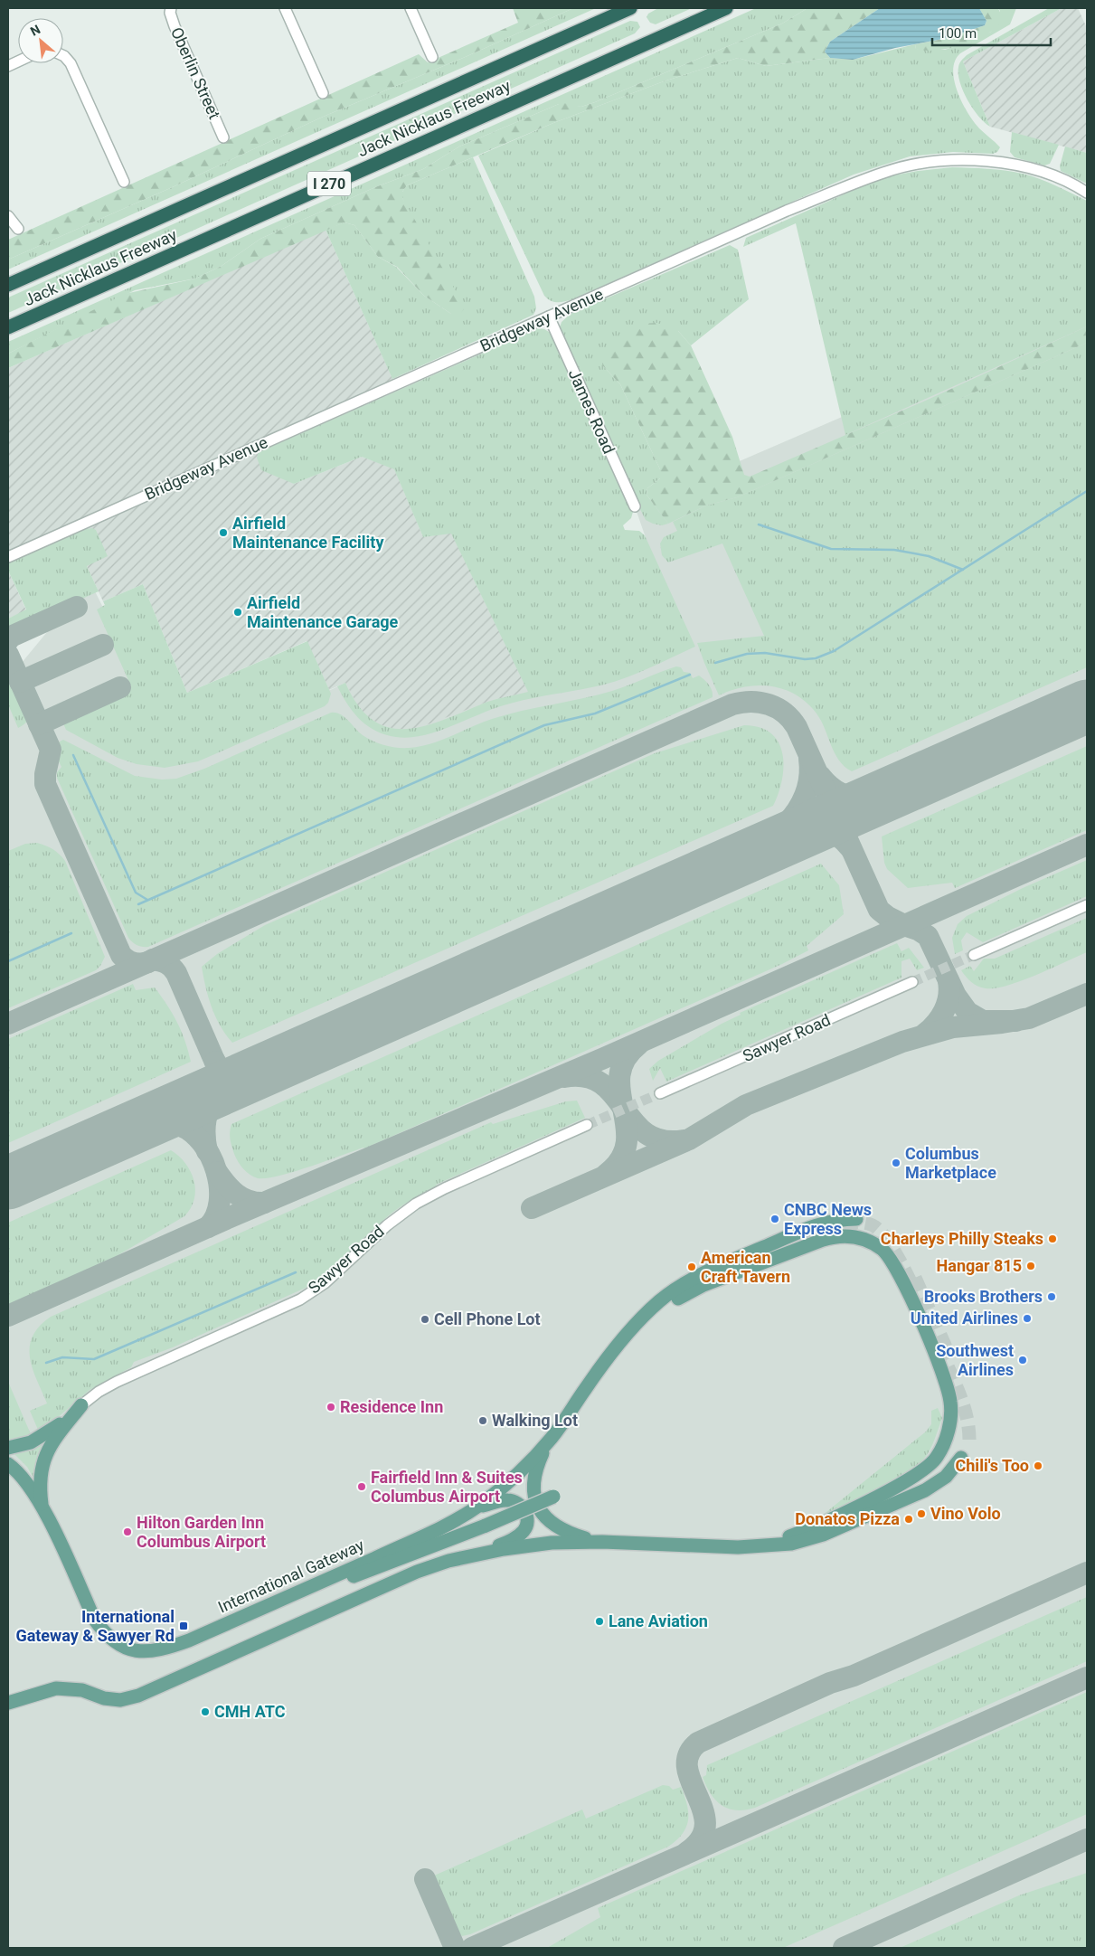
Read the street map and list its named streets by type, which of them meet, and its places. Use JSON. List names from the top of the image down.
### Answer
{
  "streets": {
    "highway": ["Jack Nicklaus Freeway", "I 270"],
    "main road": ["International Gateway"],
    "street": [
      "Oberlin Street",
      "Bridgeway Avenue",
      "James Road",
      "Sawyer Road"
    ]
  },
  "crossings": [
    ["Bridgeway Avenue", "James Road"]
  ],
  "places": {
    "other": [
      "Airfield Maintenance Facility",
      "Airfield Maintenance Garage",
      "Columbus Marketplace",
      "CNBC News Express",
      "Charleys Philly Steaks",
      "Hangar 815",
      "American Craft Tavern",
      "Brooks Brothers",
      "United Airlines",
      "Cell Phone Lot",
      "Southwest Airlines",
      "Residence Inn",
      "Walking Lot",
      "Chili's Too",
      "Fairfield Inn & Suites Columbus Airport",
      "Vino Volo",
      "Donatos Pizza",
      "Hilton Garden Inn Columbus Airport",
      "Lane Aviation",
      "CMH ATC"
    ],
    "transit": ["International Gateway & Sawyer Rd"]
  },
  "scale_bar": "100 m",
  "north": "top left"
}
